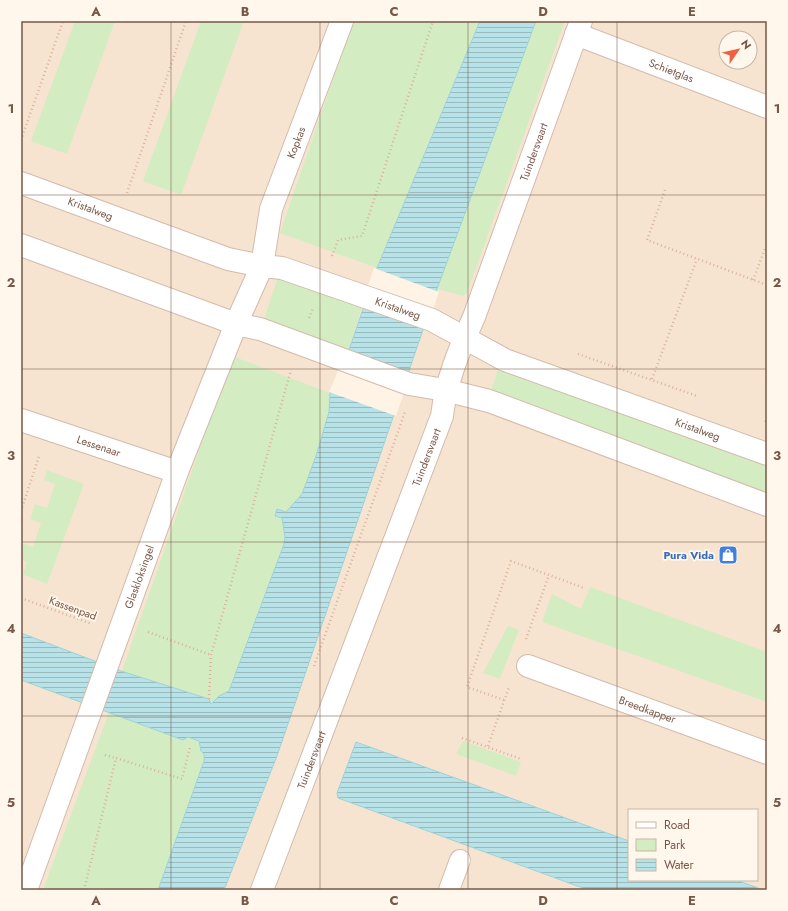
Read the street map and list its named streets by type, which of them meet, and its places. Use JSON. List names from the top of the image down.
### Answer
{
  "streets": {
    "street": [
      "Schietglas",
      "Kopkas",
      "Tuindersvaart",
      "Kristalweg",
      "Lessenaar",
      "Glaskloksingel",
      "Breedkapper"
    ],
    "path": ["Kassenpad"]
  },
  "crossings": [
    ["Schietglas", "Tuindersvaart"],
    ["Kopkas", "Kristalweg"],
    ["Kopkas", "Glaskloksingel"],
    ["Tuindersvaart", "Kristalweg"],
    ["Kristalweg", "Glaskloksingel"],
    ["Lessenaar", "Glaskloksingel"],
    ["Glaskloksingel", "Kassenpad"]
  ],
  "places": {
    "shop": ["Pura Vida"]
  },
  "legend": ["Road", "Park", "Water"],
  "north": "top right",
  "grid": {
    "columns": [
      "A",
      "B",
      "C",
      "D",
      "E"
    ],
    "rows": [
      "1",
      "2",
      "3",
      "4",
      "5"
    ]
  }
}
